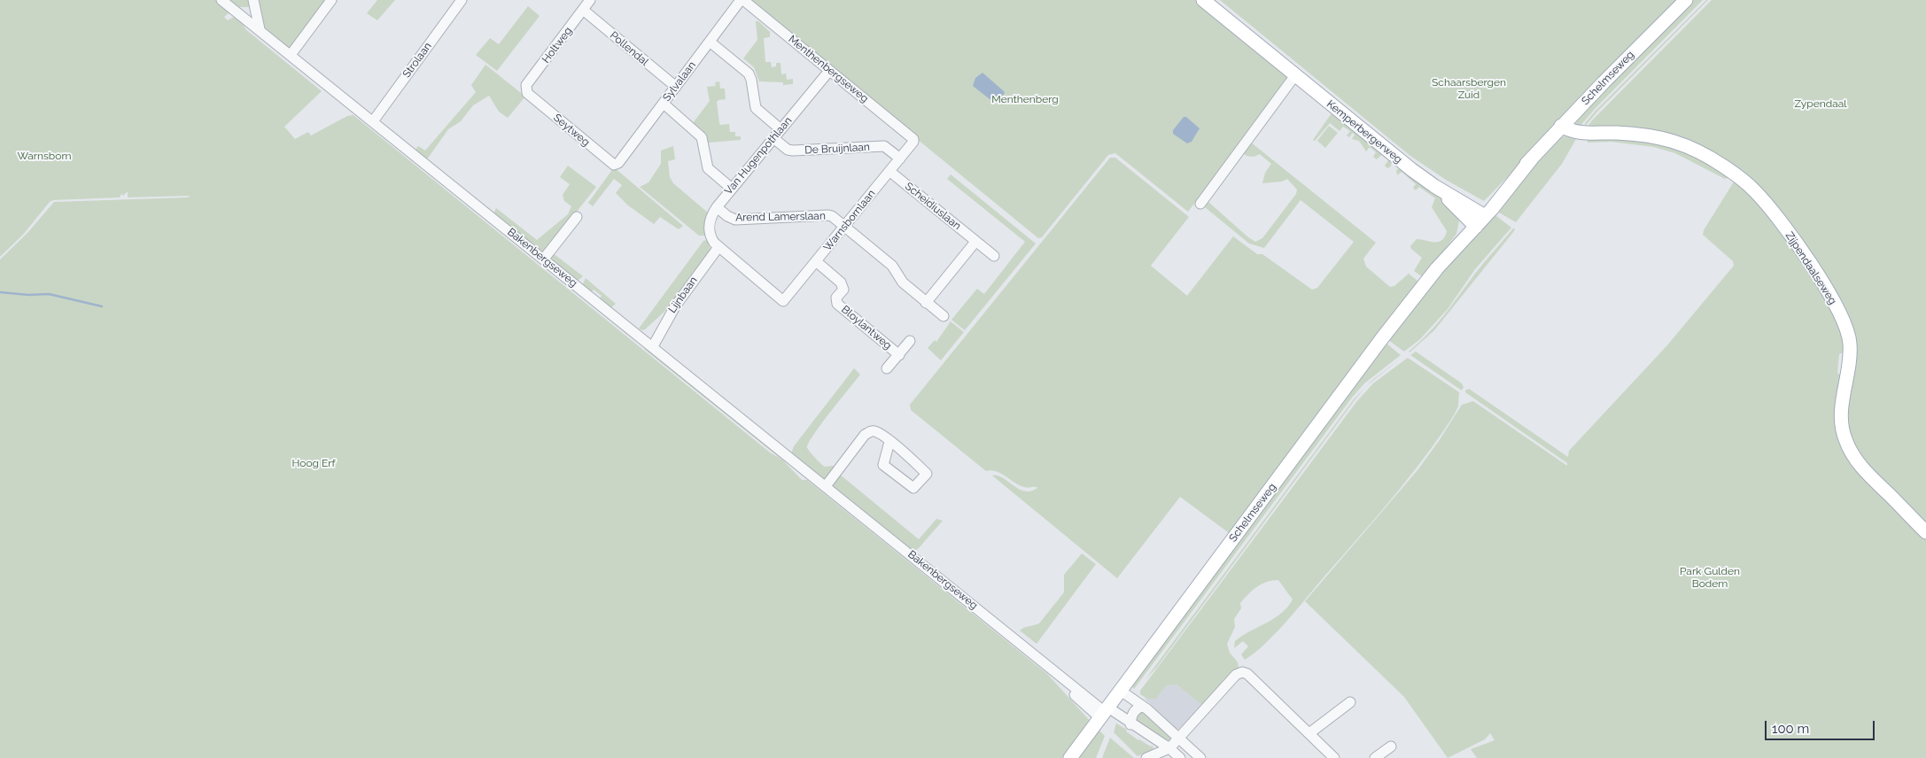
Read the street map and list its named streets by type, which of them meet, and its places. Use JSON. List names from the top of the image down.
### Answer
{
  "streets": {
    "main road": ["Schelmseweg", "Kemperbergerweg", "Zijpendaalseweg"],
    "street": [
      "Holtweg",
      "Pollendal",
      "Strolaan",
      "Menthenbergseweg",
      "Sylvalaan",
      "Seytweg",
      "De Bruijnlaan",
      "Van Hugenpothlaan",
      "Scheidiuslaan",
      "Arend Lamerslaan",
      "Warnsbornlaan",
      "Bakenbergseweg",
      "Lijnbaan",
      "Bloylantweg"
    ]
  },
  "crossings": [
    ["Holtweg", "Pollendal"],
    ["Holtweg", "Seytweg"],
    ["Pollendal", "Sylvalaan"],
    ["Strolaan", "Bakenbergseweg"],
    ["Menthenbergseweg", "Sylvalaan"],
    ["Menthenbergseweg", "Van Hugenpothlaan"],
    ["Menthenbergseweg", "Warnsbornlaan"],
    ["Schelmseweg", "Kemperbergerweg"],
    ["Schelmseweg", "Bakenbergseweg"],
    ["Schelmseweg", "Zijpendaalseweg"],
    ["Sylvalaan", "Seytweg"],
    ["De Bruijnlaan", "Van Hugenpothlaan"],
    ["De Bruijnlaan", "Warnsbornlaan"],
    ["Van Hugenpothlaan", "Arend Lamerslaan"],
    ["Van Hugenpothlaan", "Warnsbornlaan"],
    ["Van Hugenpothlaan", "Lijnbaan"],
    ["Scheidiuslaan", "Warnsbornlaan"],
    ["Arend Lamerslaan", "Warnsbornlaan"],
    ["Warnsbornlaan", "Lijnbaan"],
    ["Warnsbornlaan", "Bloylantweg"],
    ["Bakenbergseweg", "Lijnbaan"]
  ],
  "parks": [
    "Schaarsbergen Zuid",
    "Menthenberg",
    "Zypendaal",
    "Warnsborn",
    "Hoog Erf",
    "Park Gulden Bodem"
  ],
  "scale_bar": "100 m"
}
